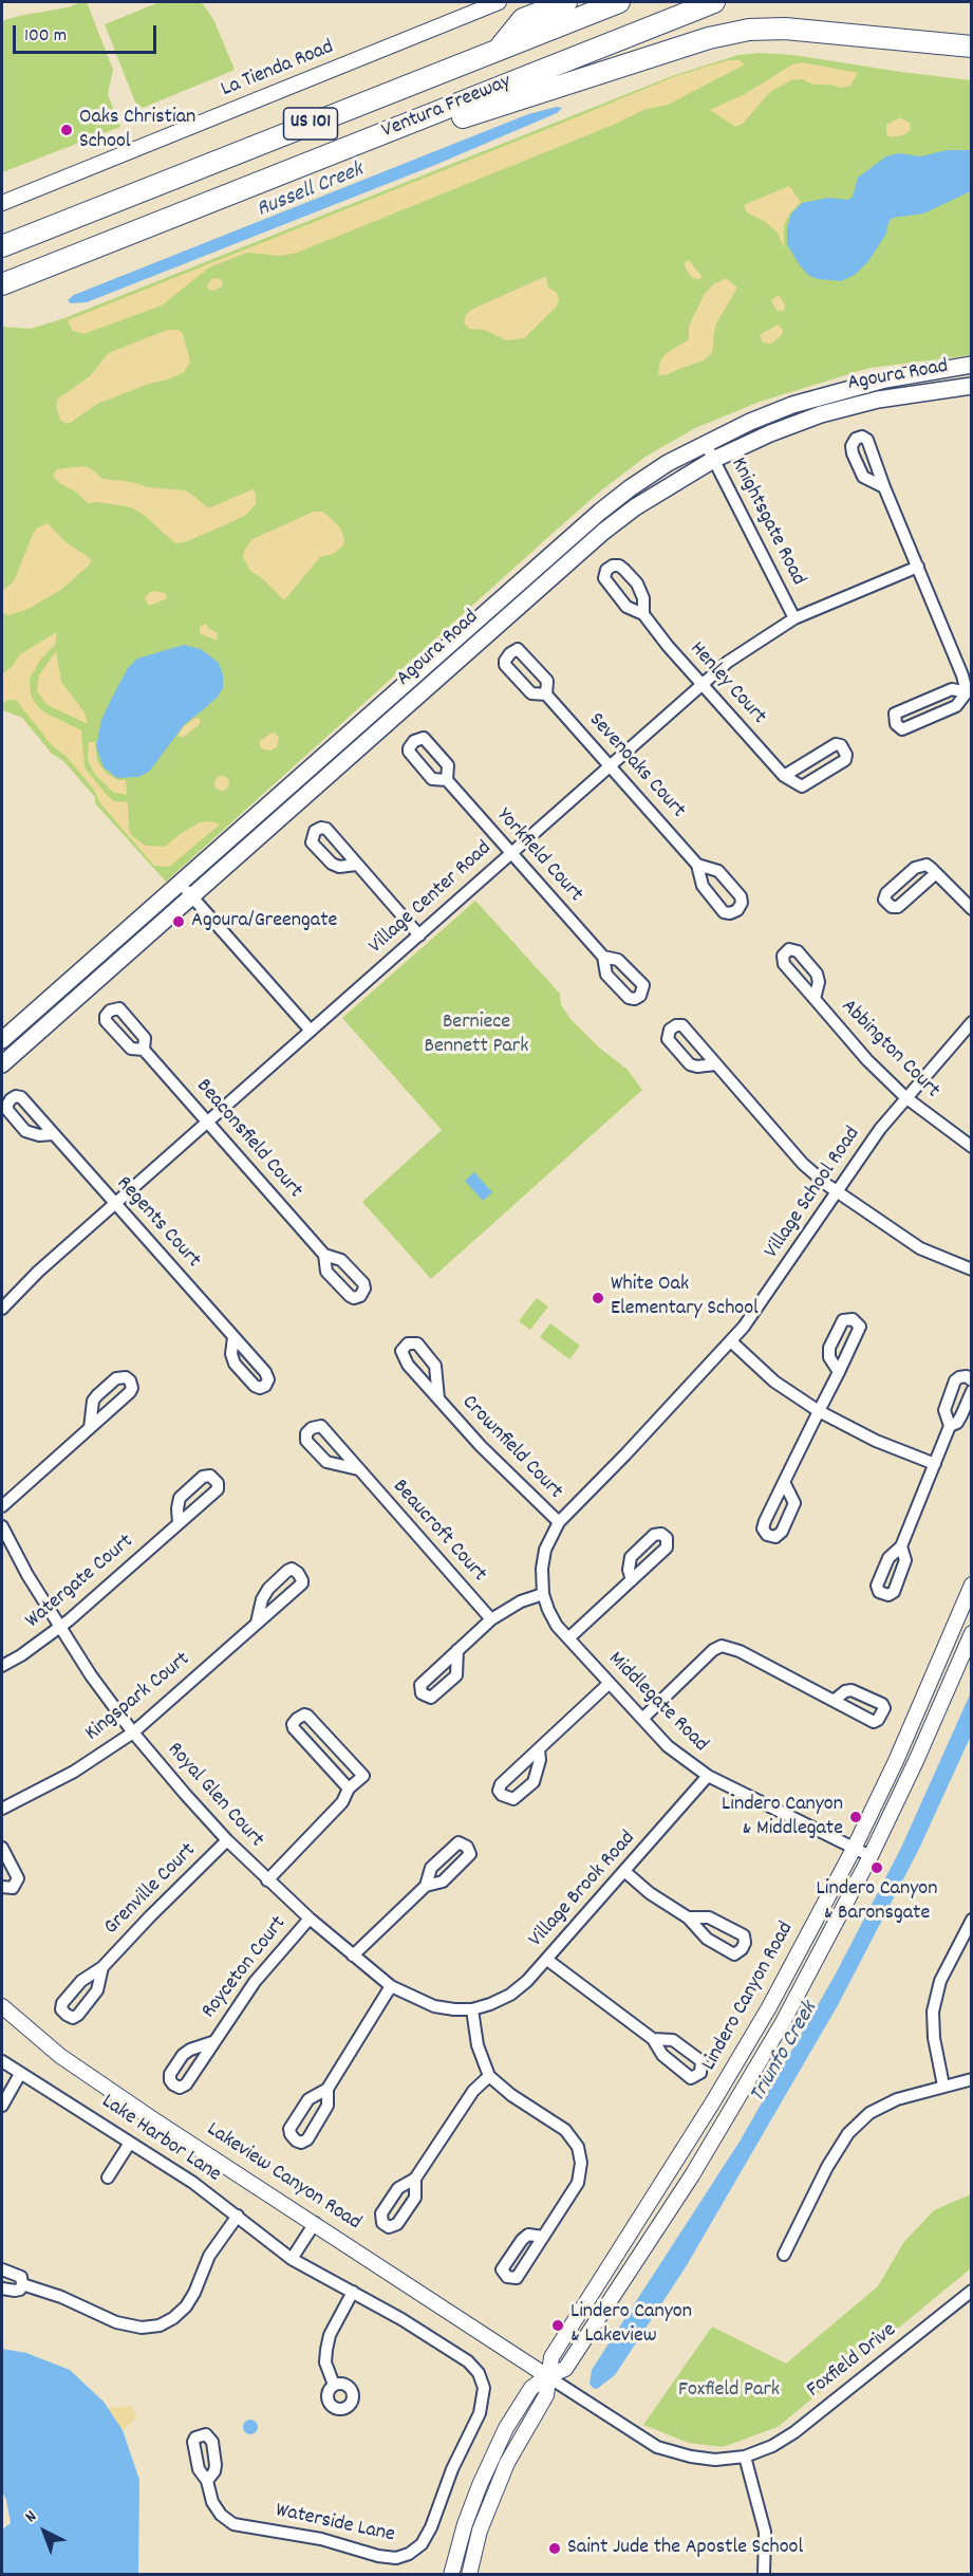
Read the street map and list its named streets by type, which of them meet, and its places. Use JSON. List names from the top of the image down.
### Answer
{
  "streets": {
    "highway": ["Ventura Freeway", "US 101"],
    "main road": ["Agoura Road"],
    "street": [
      "La Tienda Road",
      "Knightsgate Road",
      "Henley Court",
      "Sevenoaks Court",
      "Yorkfield Court",
      "Village Center Road",
      "Abbington Court",
      "Beaconsfield Court",
      "Village School Road",
      "Regents Court",
      "Crownfield Court",
      "Beaucroft Court",
      "Watergate Court",
      "Kingspark Court",
      "Middlegate Road",
      "Royal Glen Court",
      "Grenville Court",
      "Village Brook Road",
      "Royceton Court",
      "Lindero Canyon Road",
      "Lake Harbor Lane",
      "Lakeview Canyon Road",
      "Foxfield Drive",
      "Waterside Lane"
    ]
  },
  "crossings": [
    ["Agoura Road", "Knightsgate Road"],
    ["Knightsgate Road", "Village Center Road"],
    ["Henley Court", "Village Center Road"],
    ["Sevenoaks Court", "Village Center Road"],
    ["Yorkfield Court", "Village Center Road"],
    ["Village Center Road", "Beaconsfield Court"],
    ["Village Center Road", "Regents Court"],
    ["Abbington Court", "Village School Road"],
    ["Village School Road", "Middlegate Road"],
    ["Crownfield Court", "Middlegate Road"],
    ["Watergate Court", "Royal Glen Court"],
    ["Kingspark Court", "Royal Glen Court"],
    ["Middlegate Road", "Village Brook Road"],
    ["Middlegate Road", "Lindero Canyon Road"],
    ["Royal Glen Court", "Grenville Court"],
    ["Royal Glen Court", "Village Brook Road"],
    ["Royal Glen Court", "Royceton Court"],
    ["Lindero Canyon Road", "Lakeview Canyon Road"],
    ["Lindero Canyon Road", "Foxfield Drive"],
    ["Lake Harbor Lane", "Waterside Lane"],
    ["Lakeview Canyon Road", "Foxfield Drive"]
  ],
  "water": ["Russell Creek", "Triunfo Creek"],
  "parks": ["Berniece Bennett Park", "Foxfield Park"],
  "places": [
    "Oaks Christian School",
    "Agoura/Greengate",
    "White Oak Elementary School",
    "Lindero Canyon & Middlegate",
    "Lindero Canyon & Baronsgate",
    "Lindero Canyon & Lakeview",
    "Saint Jude the Apostle School"
  ],
  "scale_bar": "100 m",
  "north": "top left"
}
